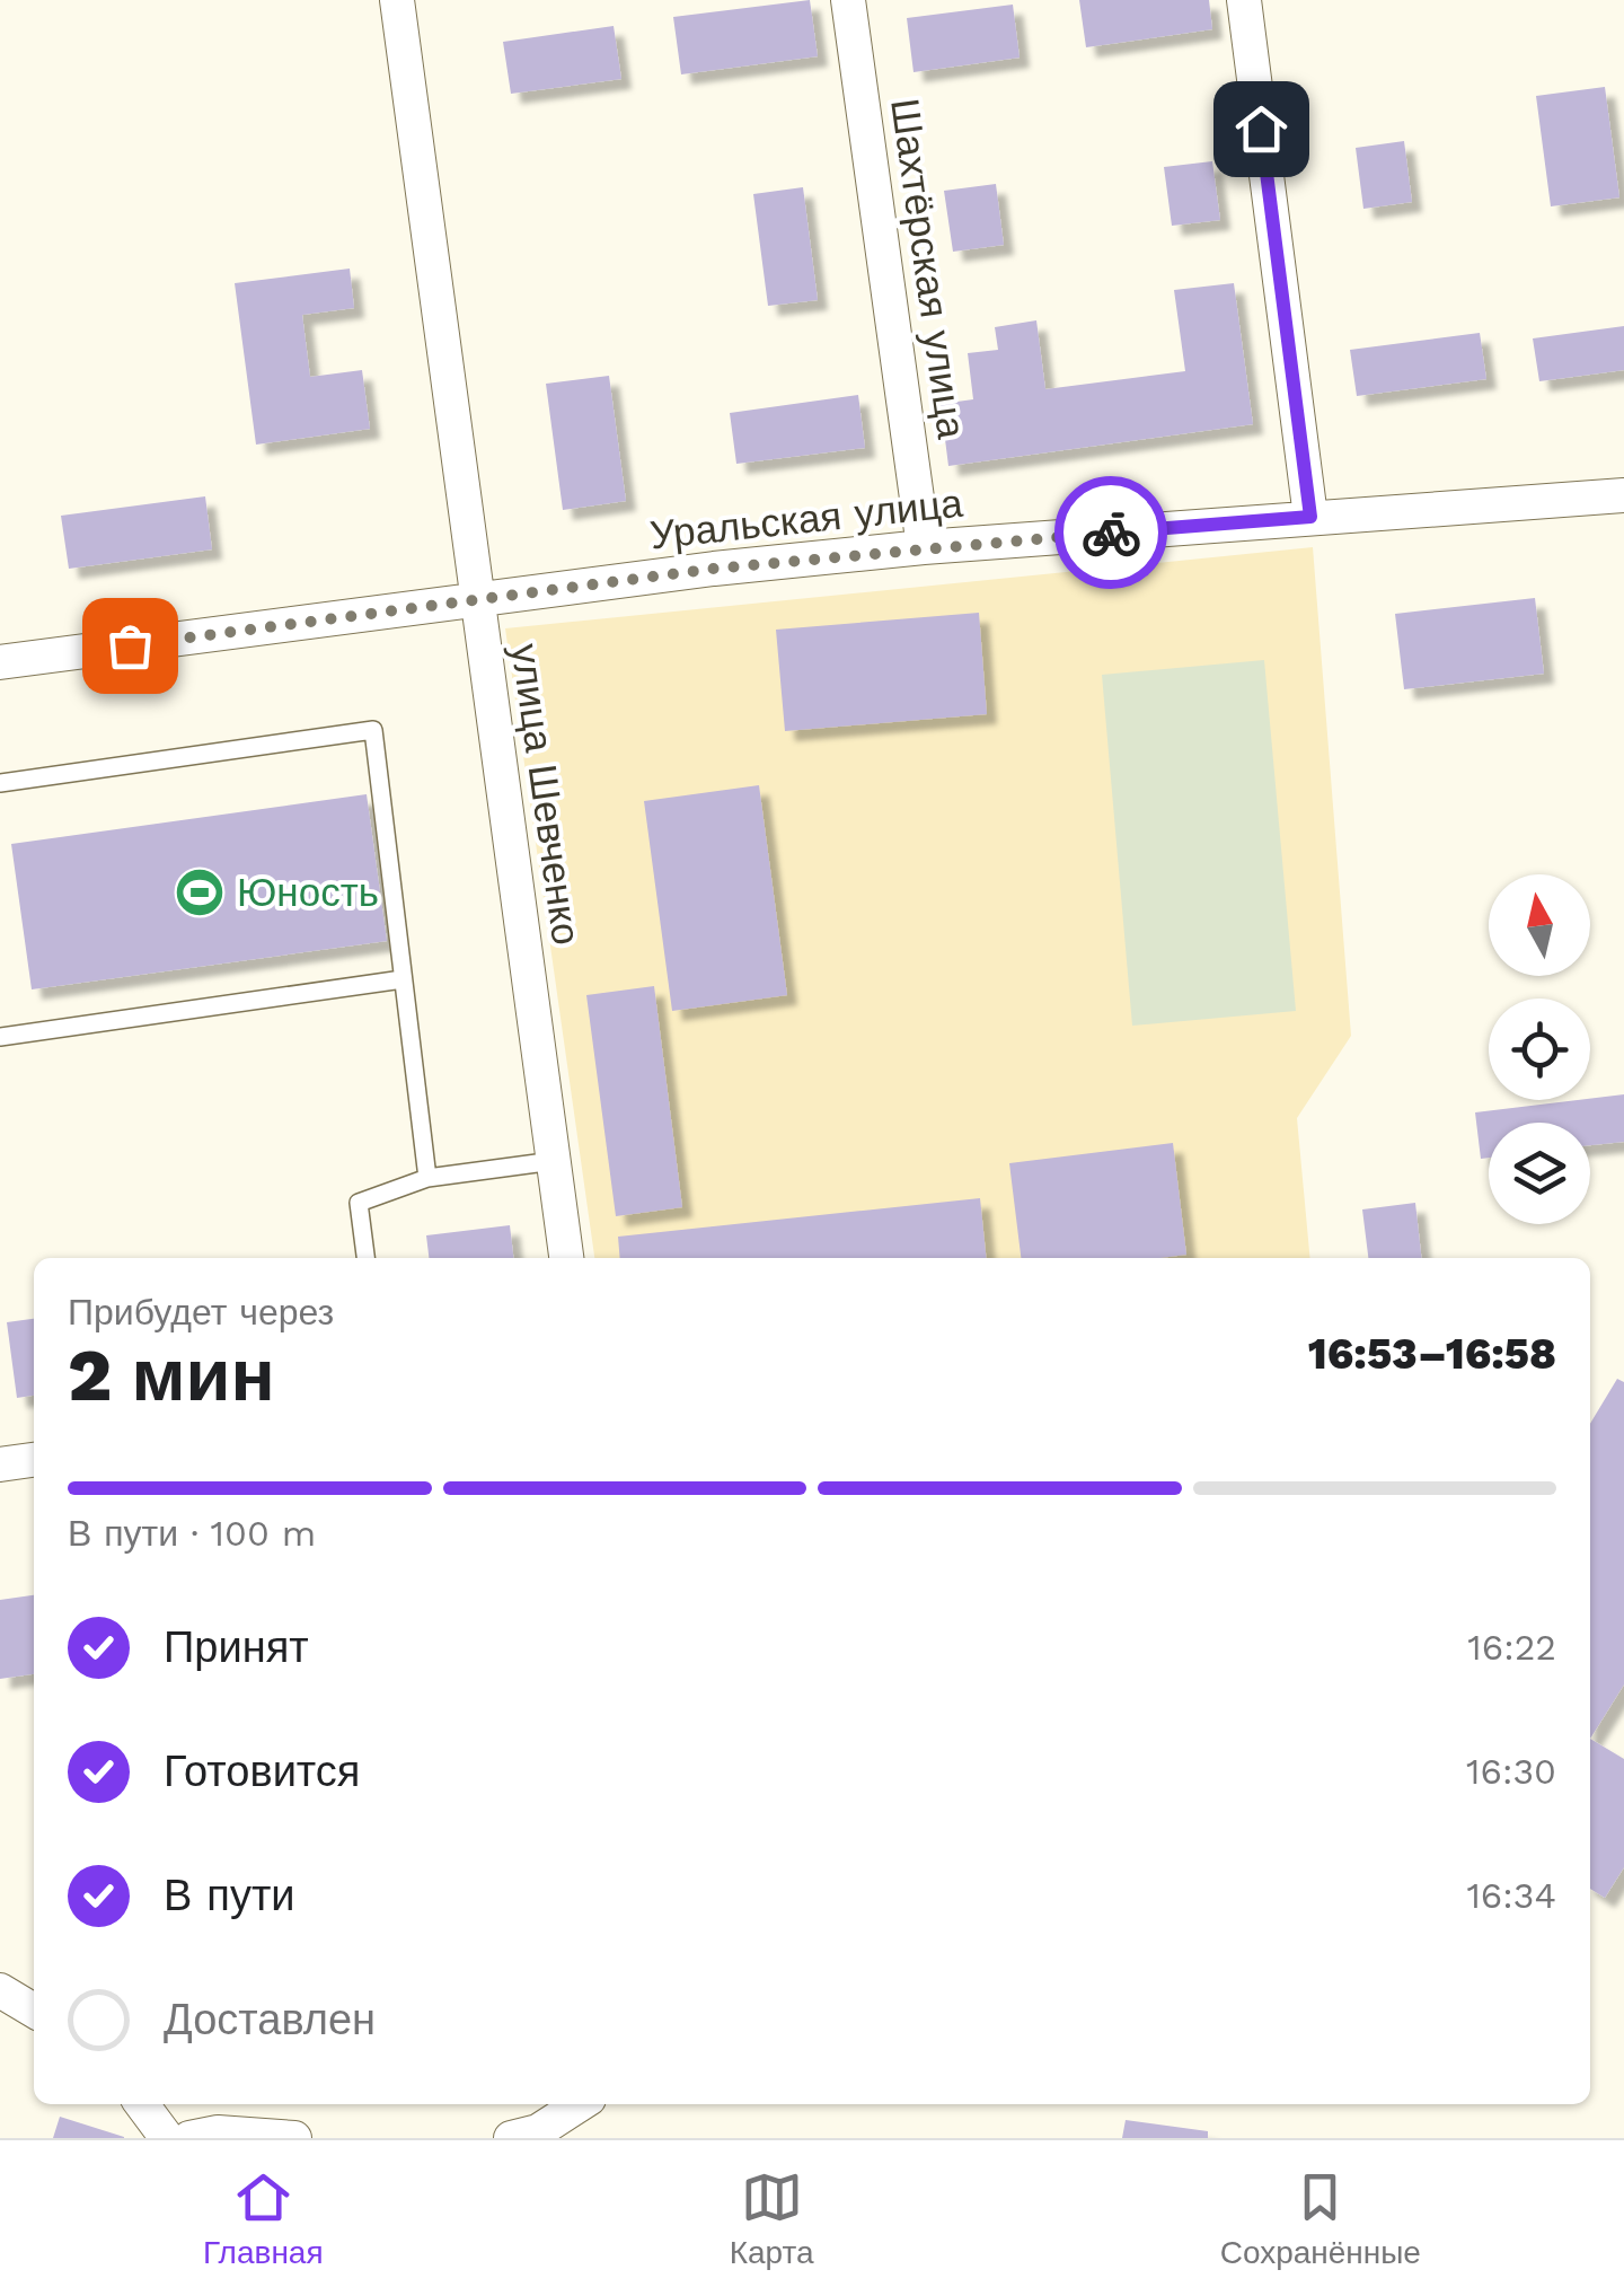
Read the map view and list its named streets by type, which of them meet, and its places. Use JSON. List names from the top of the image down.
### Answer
{
  "streets": {
    "street": ["Шахтёрская улица", "Уральская улица", "улица Шевченко"]
  },
  "crossings": [
    ["Шахтёрская улица", "Уральская улица"],
    ["Уральская улица", "улица Шевченко"]
  ],
  "places": {
    "sports": ["Юность"]
  },
  "north": "top",
  "page": {
    "heading": ["2 мин", "Прибудет через", "16:53–16:58"],
    "bar": "В пути · 100 m",
    "list": [
      ["Принят", "16:22"],
      ["Готовится", "16:30"],
      ["В пути", "16:34"],
      "Доставлен"
    ],
    "tabs": ["Главная", "Карта", "Сохранённые"]
  }
}
